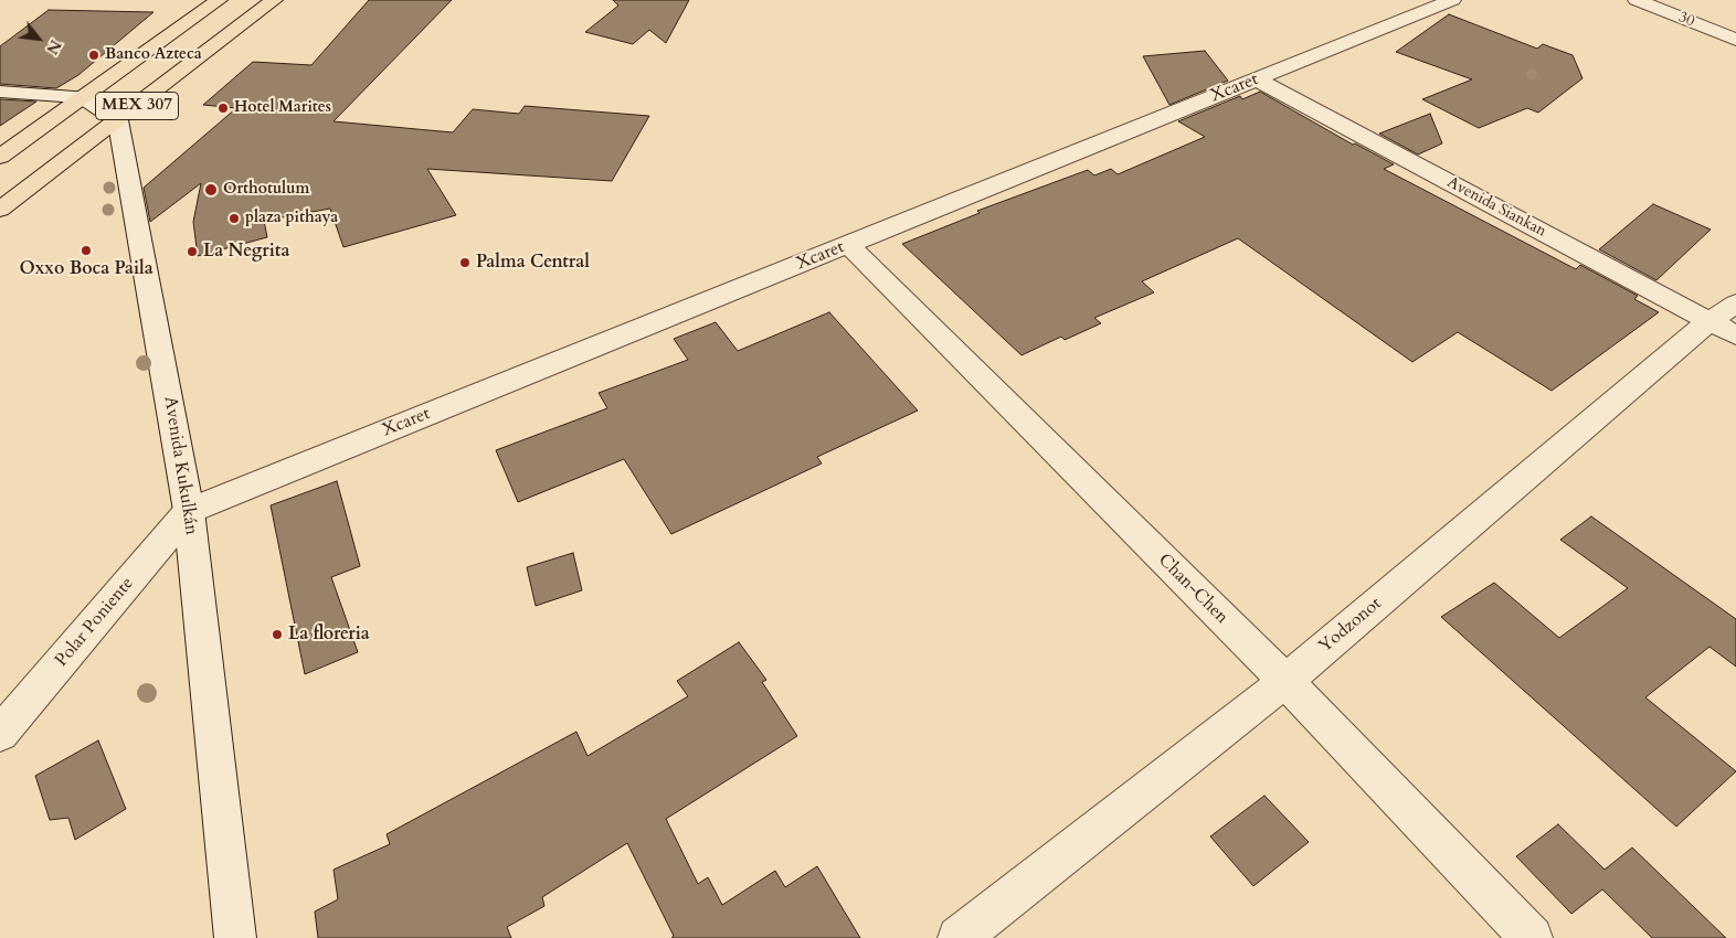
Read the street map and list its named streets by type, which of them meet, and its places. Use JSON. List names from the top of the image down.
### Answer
{
  "streets": {
    "main road": ["MEX 307"],
    "street": [
      "30",
      "Xcaret",
      "Avenida Siankan",
      "Avenida Kukulkán",
      "Chan-Chen",
      "Polar Poniente",
      "Yodzonot"
    ]
  },
  "crossings": [
    ["Xcaret", "Avenida Siankan"],
    ["Xcaret", "Avenida Kukulkán"],
    ["Xcaret", "Chan-Chen"],
    ["Xcaret", "Polar Poniente"],
    ["MEX 307", "Avenida Kukulkán"],
    ["Avenida Siankan", "Yodzonot"],
    ["Avenida Kukulkán", "Polar Poniente"],
    ["Chan-Chen", "Yodzonot"]
  ],
  "places": [
    "Banco Azteca",
    "Hotel Marites",
    "Orthotulum",
    "plaza pithaya",
    "Oxxo Boca Paila",
    "La Negrita",
    "Palma Central",
    "La floreria"
  ],
  "north": "bottom right"
}
